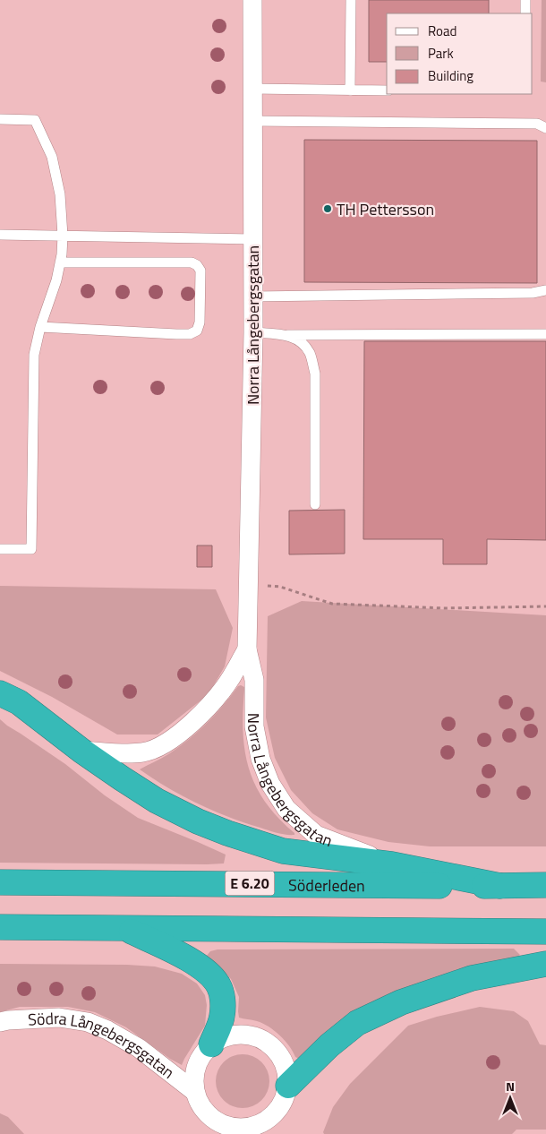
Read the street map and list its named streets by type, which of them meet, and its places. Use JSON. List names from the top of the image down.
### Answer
{
  "streets": {
    "highway": ["E 6.20", "Söderleden"],
    "street": ["Norra Långebergsgatan", "Södra Långebergsgatan"]
  },
  "places": ["TH Pettersson"],
  "legend": ["Road", "Park", "Building"],
  "north": "top"
}
